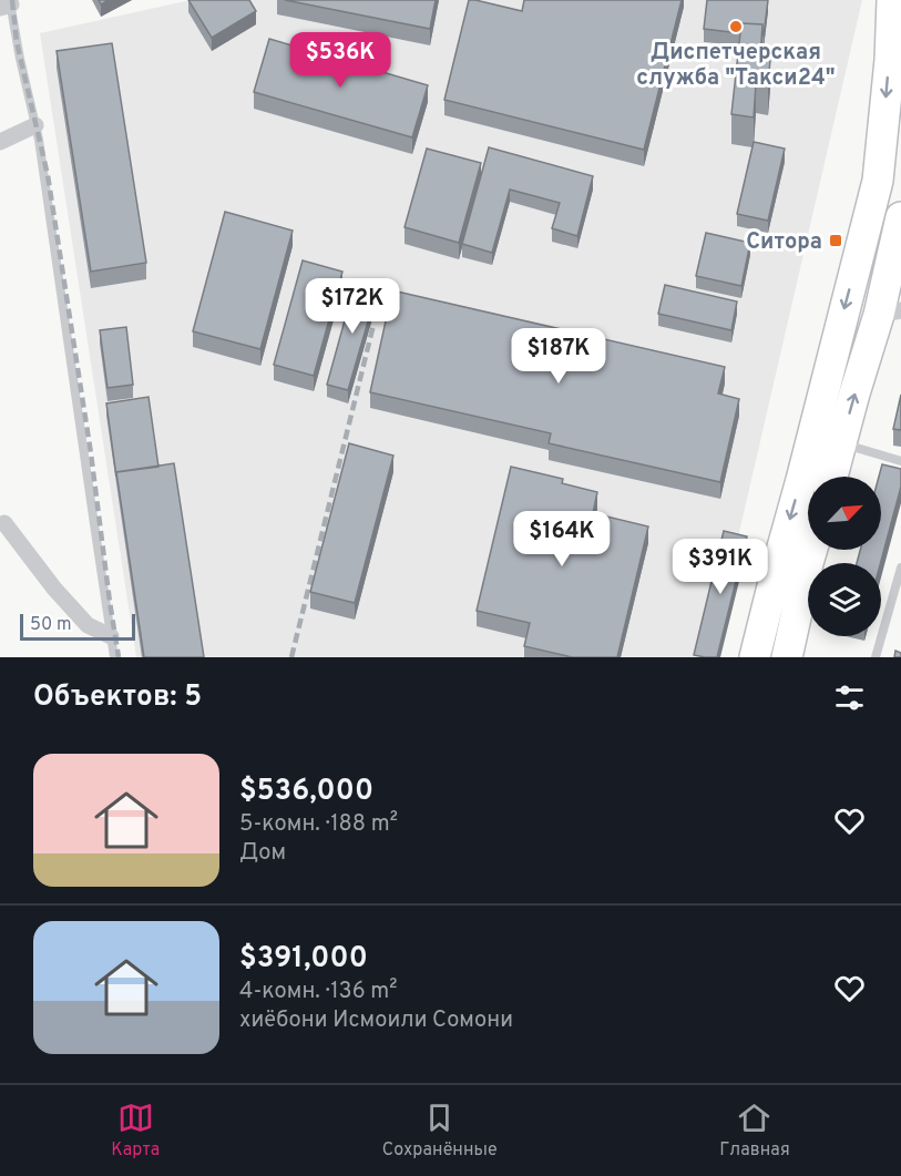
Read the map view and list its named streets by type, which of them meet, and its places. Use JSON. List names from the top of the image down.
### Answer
{
  "places": {
    "other": ["Диспетчерская служба \"Такси24\""],
    "transit": ["Ситора"]
  },
  "scale_bar": "50 m",
  "north": "top right",
  "page": {
    "price": [
      "$536K",
      "$172K",
      "$187K",
      "$164K",
      "$391K"
    ],
    "scale": "50 m",
    "heading": "Объектов: 5",
    "list": [
      {
        "name": "$536,000",
        "note": "5-комн. · 188 m² · Дом"
      },
      {
        "name": "$391,000",
        "note": "4-комн. · 136 m² · хиёбони Исмоили Сомони"
      }
    ],
    "tabs": ["Карта", "Сохранённые", "Главная"]
  }
}
